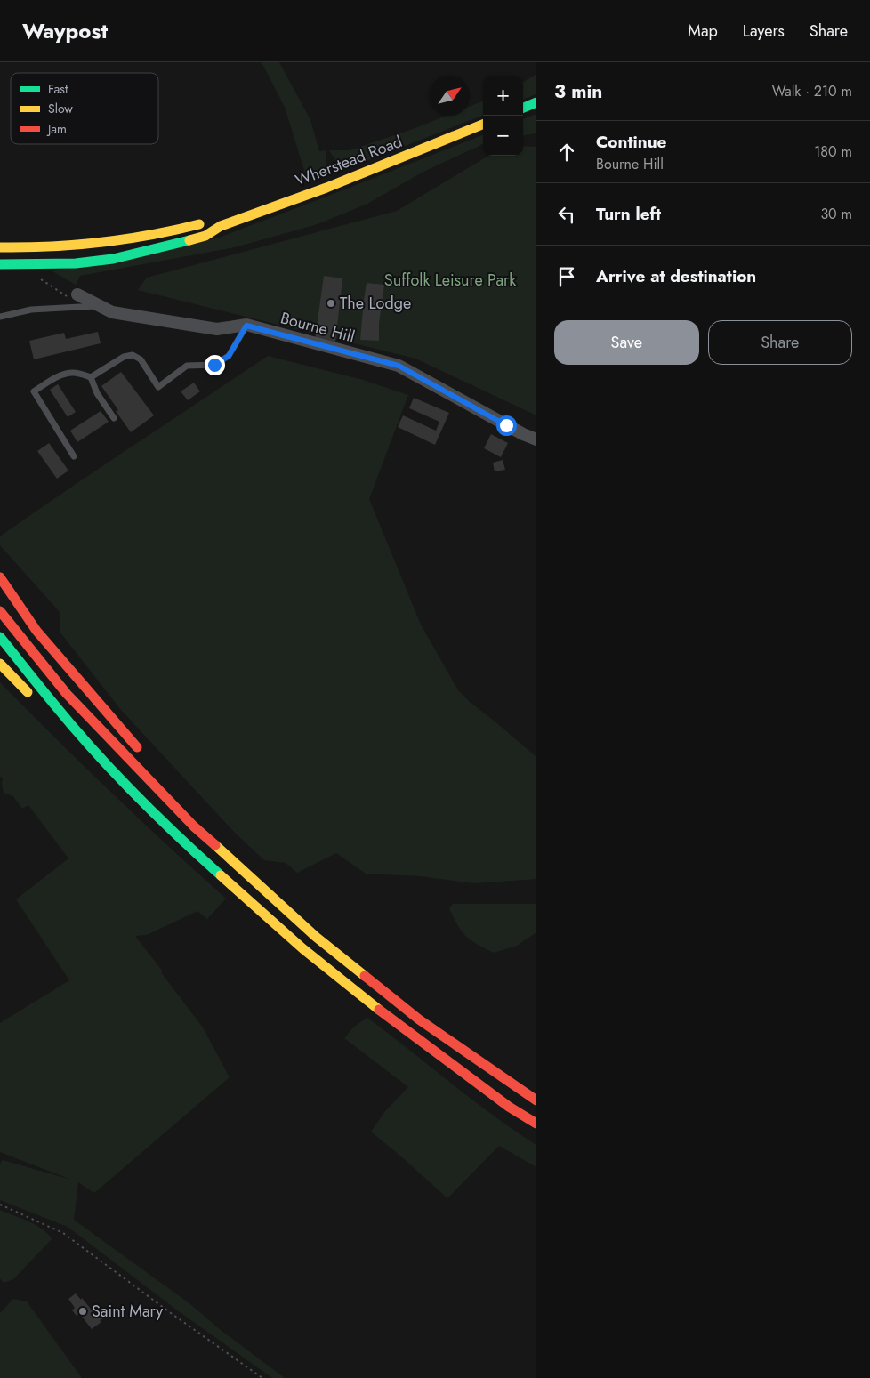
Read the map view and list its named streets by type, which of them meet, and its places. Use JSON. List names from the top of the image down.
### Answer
{
  "streets": {
    "main road": ["Wherstead Road"],
    "street": ["Bourne Hill"]
  },
  "parks": ["Suffolk Leisure Park"],
  "places": ["The Lodge", "Saint Mary"],
  "legend": ["Fast", "Slow", "Jam"],
  "north": "top right",
  "page": {
    "header": "Waypost",
    "nav": ["Map", "Layers", "Share"],
    "heading": ["3 min", "Walk · 210 m"],
    "map_buttons": ["+", "−"],
    "list": [
      ["Continue", "Bourne Hill", "180 m"],
      ["Turn left", "30 m"],
      "Arrive at destination"
    ],
    "buttons": ["Save", "Share"]
  }
}
